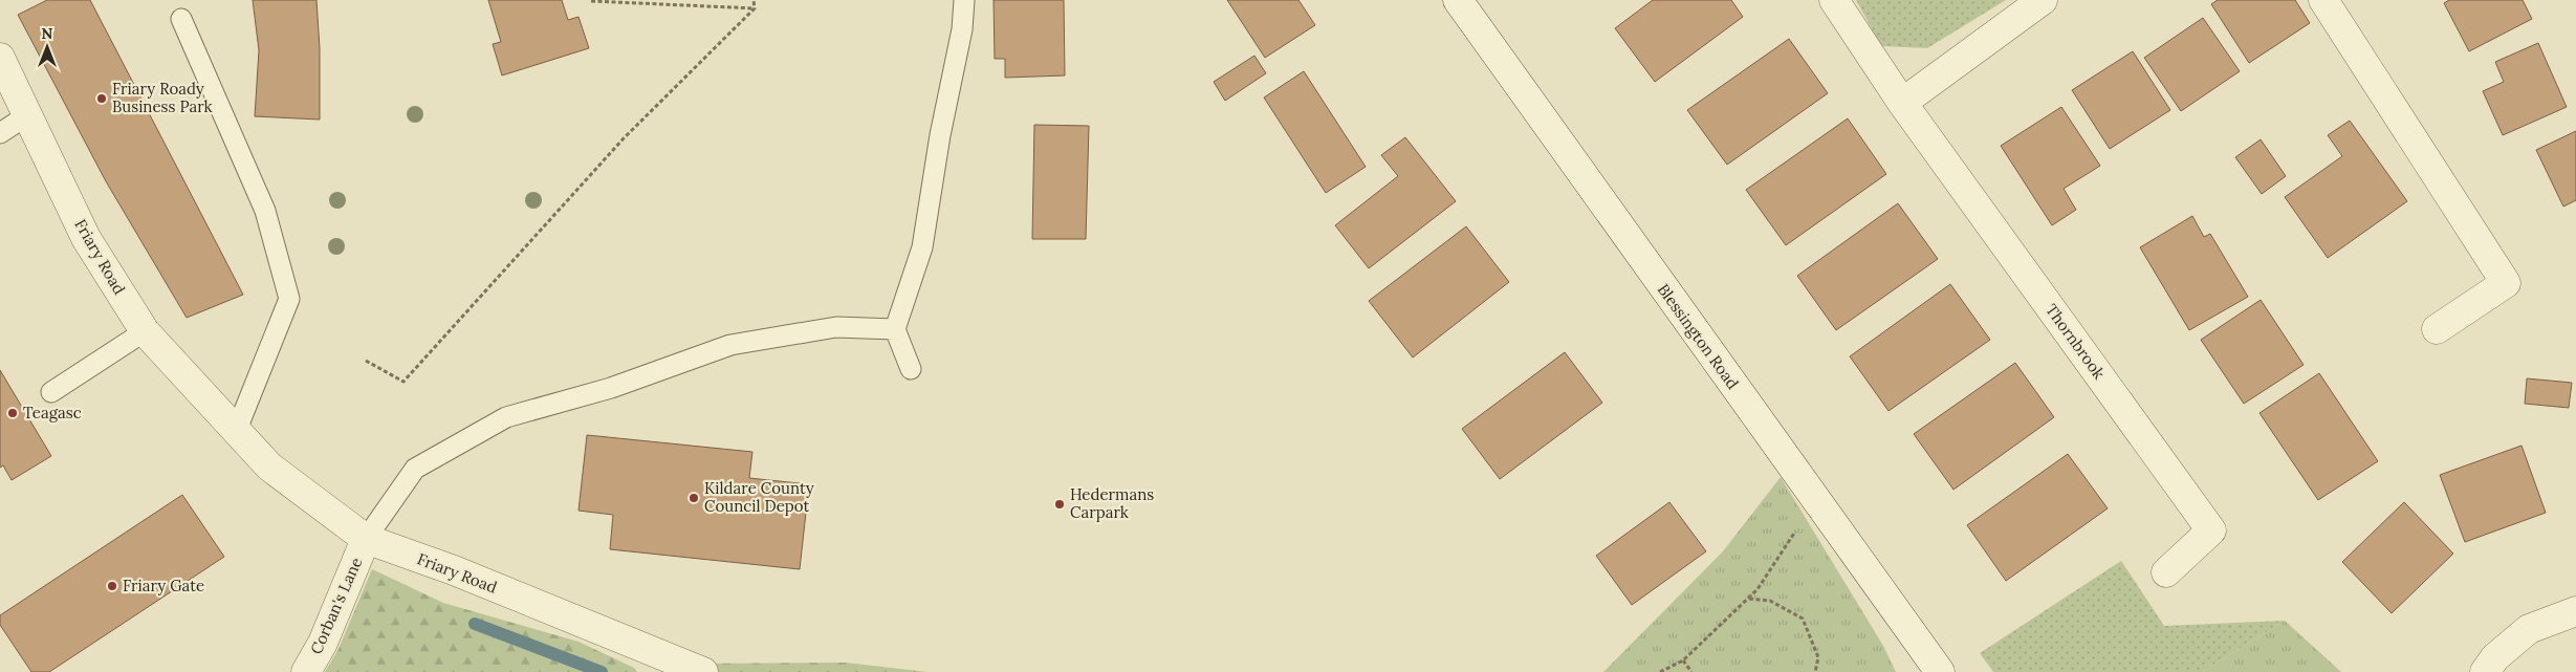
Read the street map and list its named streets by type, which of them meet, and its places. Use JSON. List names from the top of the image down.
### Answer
{
  "streets": {
    "street": [
      "Friary Road",
      "Blessington Road",
      "Thornbrook",
      "Corban's Lane"
    ]
  },
  "crossings": [
    ["Friary Road", "Corban's Lane"]
  ],
  "places": [
    "Friary Roady Business Park",
    "Teagasc",
    "Kildare County Council Depot",
    "Hedermans Carpark",
    "Friary Gate"
  ],
  "north": "top"
}
